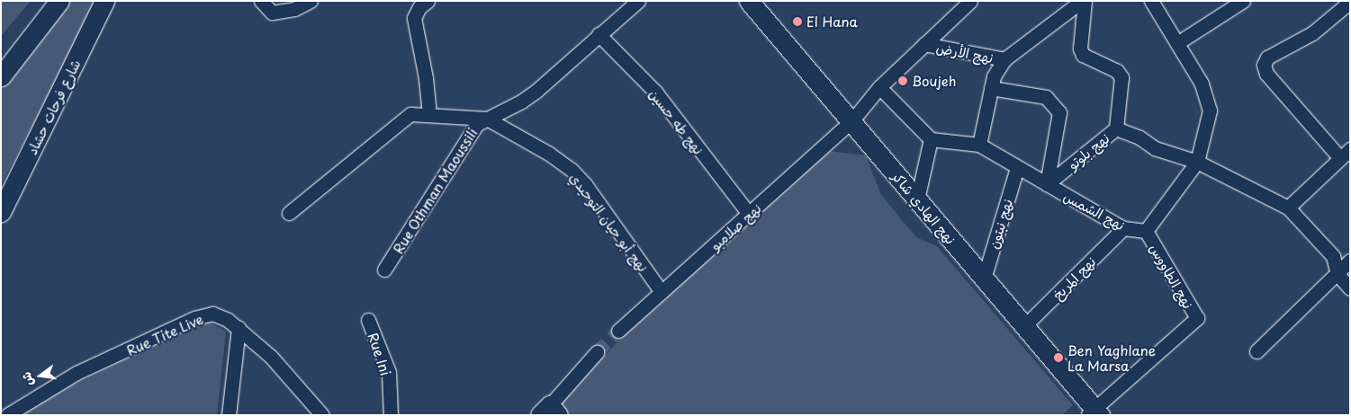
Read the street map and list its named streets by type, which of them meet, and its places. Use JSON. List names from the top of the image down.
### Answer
{
  "streets": {
    "street": [
      "نهج الأرض",
      "شارع فرحات حشاد",
      "نهج طه حسين",
      "نهج بلوتو",
      "Rue Othman Maoussili",
      "نهج الهادي شاكر",
      "نهج الشمس",
      "نهج أبو حيان التوحيدي",
      "نهج نبتون",
      "نهج صلامبو",
      "نهج الطاووس",
      "نهج المريخ",
      "Rue Tite Live",
      "Rue Ini"
    ]
  },
  "crossings": [
    ["نهج الأرض", "نهج صلامبو"],
    ["نهج طه حسين", "Rue Othman Maoussili"],
    ["نهج طه حسين", "نهج صلامبو"],
    ["نهج بلوتو", "نهج الشمس"],
    ["Rue Othman Maoussili", "نهج أبو حيان التوحيدي"],
    ["نهج الهادي شاكر", "نهج نبتون"],
    ["نهج الهادي شاكر", "نهج صلامبو"],
    ["نهج الهادي شاكر", "نهج الطاووس"],
    ["نهج الهادي شاكر", "نهج المريخ"],
    ["نهج الشمس", "نهج نبتون"],
    ["نهج الشمس", "نهج الطاووس"],
    ["نهج الشمس", "نهج المريخ"],
    ["نهج أبو حيان التوحيدي", "نهج صلامبو"]
  ],
  "places": ["El Hana", "Boujeh", "Ben Yaghlane La Marsa"],
  "north": "left"
}
